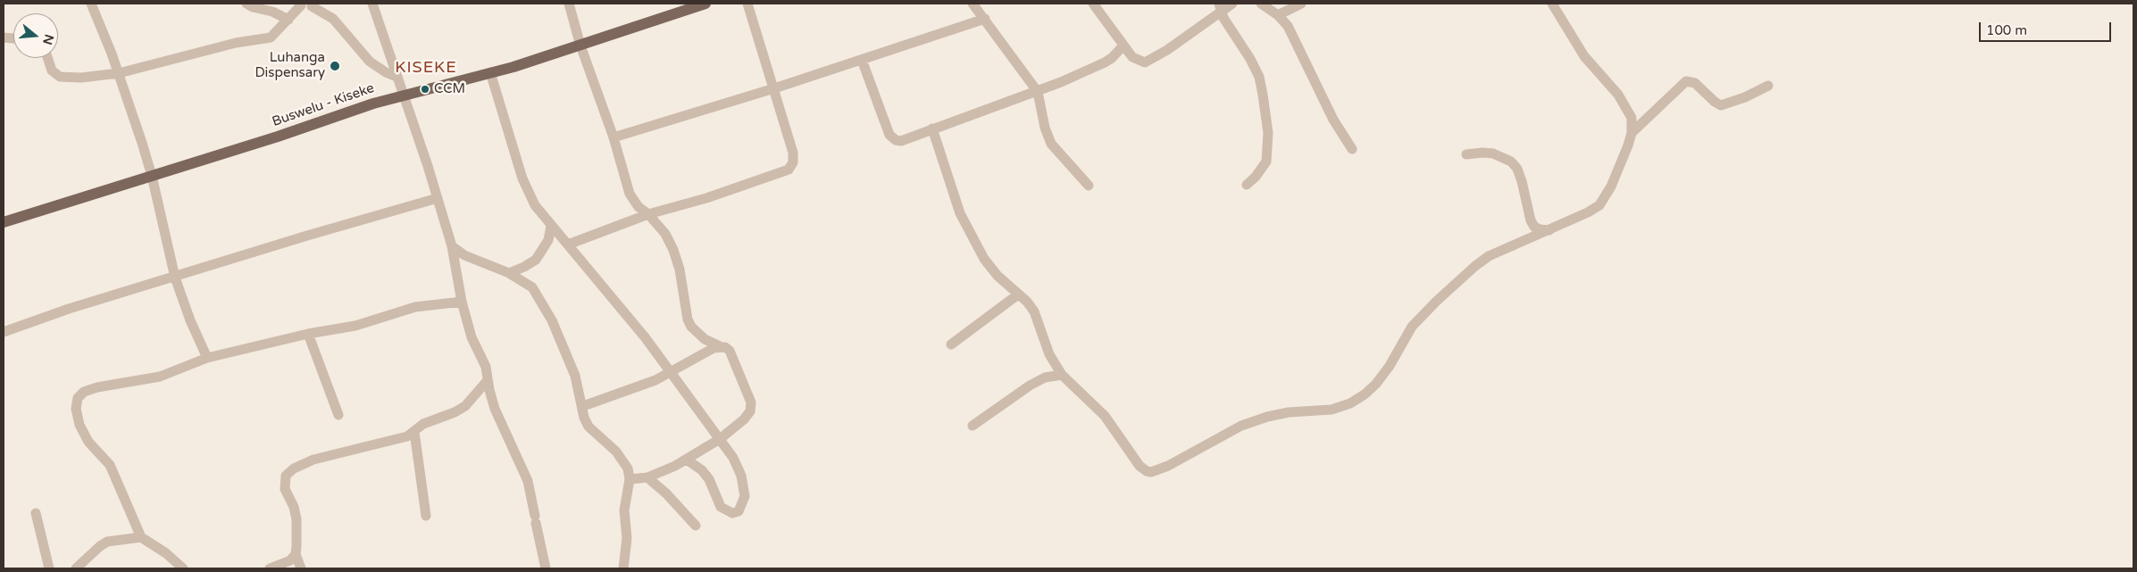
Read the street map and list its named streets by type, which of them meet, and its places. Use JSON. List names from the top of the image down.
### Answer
{
  "streets": {
    "main road": ["Buswelu - Kiseke"]
  },
  "districts": ["KISEKE"],
  "places": ["Luhanga Dispensary", "CCM"],
  "scale_bar": "100 m",
  "north": "right"
}
